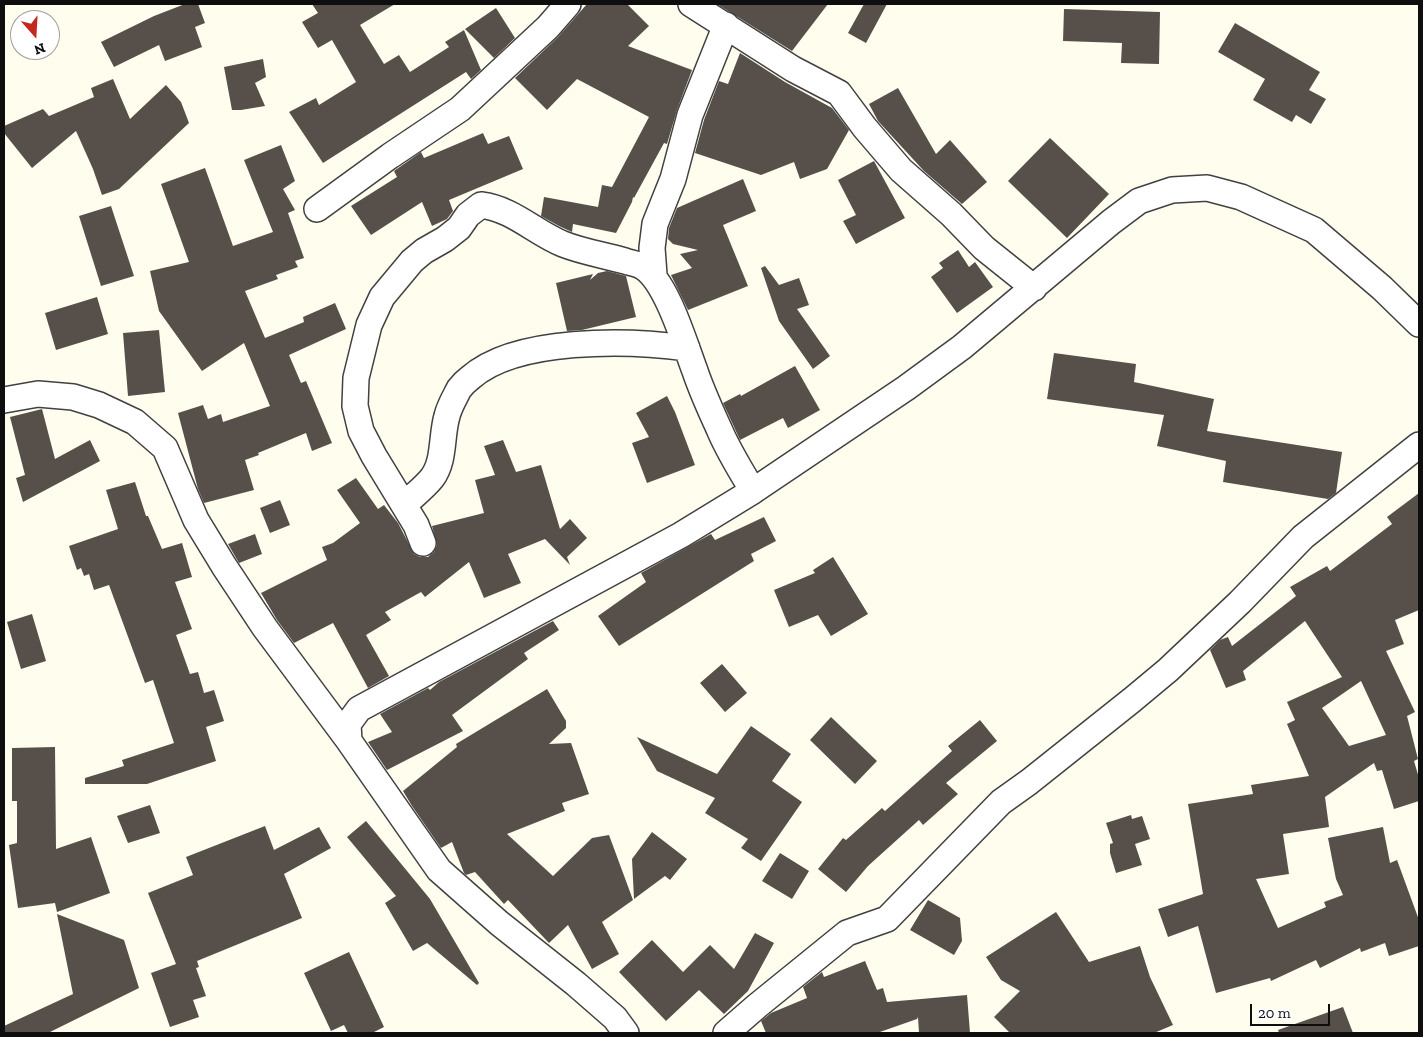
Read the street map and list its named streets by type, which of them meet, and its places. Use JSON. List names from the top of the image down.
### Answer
{
  "scale_bar": "20 m",
  "north": "bottom"
}
